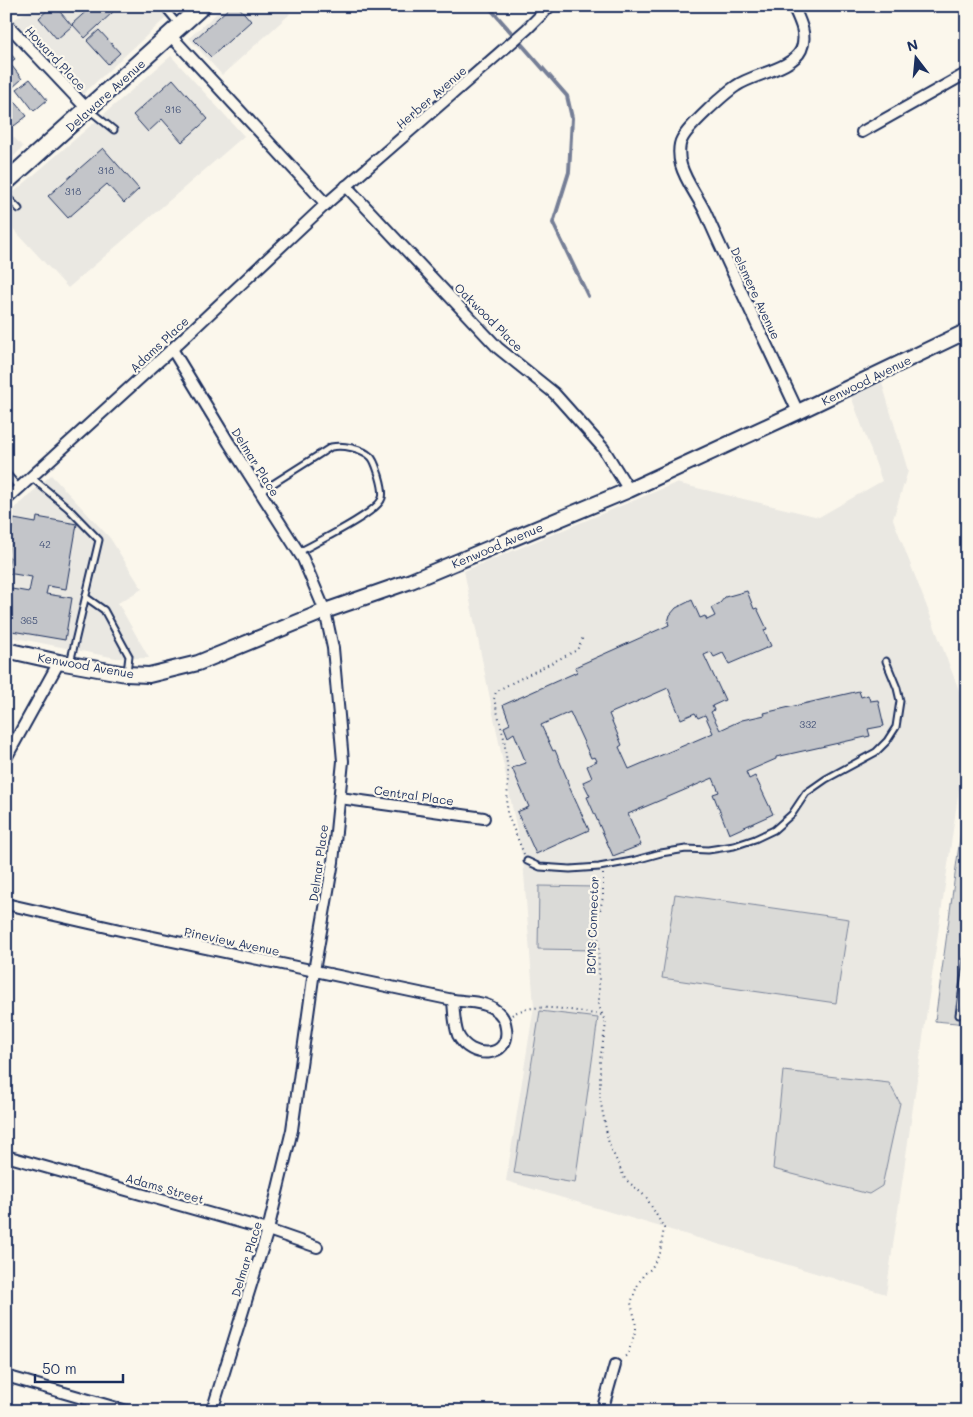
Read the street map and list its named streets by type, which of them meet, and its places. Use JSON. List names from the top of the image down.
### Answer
{
  "streets": {
    "main road": ["Delaware Avenue"],
    "street": [
      "Howard Place",
      "Herber Avenue",
      "Delsmere Avenue",
      "Oakwood Place",
      "Adams Place",
      "Kenwood Avenue",
      "Delmar Place",
      "Central Place",
      "Pineview Avenue",
      "Adams Street"
    ],
    "path": ["BCMS Connector"]
  },
  "crossings": [
    ["Howard Place", "Delaware Avenue"],
    ["Herber Avenue", "Oakwood Place"],
    ["Herber Avenue", "Adams Place"],
    ["Delsmere Avenue", "Kenwood Avenue"],
    ["Oakwood Place", "Kenwood Avenue"],
    ["Adams Place", "Delmar Place"],
    ["Kenwood Avenue", "Delmar Place"],
    ["Delmar Place", "Central Place"],
    ["Delmar Place", "Pineview Avenue"],
    ["Delmar Place", "Adams Street"]
  ],
  "house_numbers": [
    "316",
    "318",
    "318",
    "42",
    "365",
    "332"
  ],
  "scale_bar": "50 m",
  "north": "top"
}
